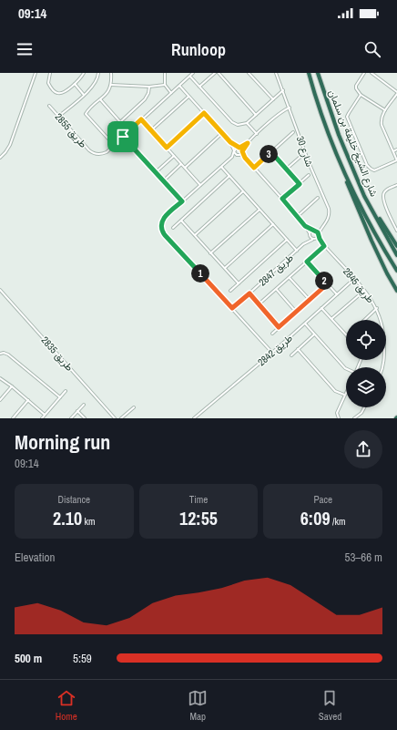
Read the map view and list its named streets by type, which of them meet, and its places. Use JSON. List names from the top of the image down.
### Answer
{
  "streets": {
    "highway": ["شارع الشيخ خليفة بن سلمان"],
    "street": [
      "طريق 2855",
      "شارع 30",
      "طريق 2847",
      "طريق 2845",
      "طريق 2842",
      "طريق 2835"
    ]
  },
  "crossings": [
    ["شارع 30", "طريق 2847"],
    ["شارع 30", "طريق 2845"],
    ["طريق 2847", "طريق 2845"],
    ["طريق 2845", "طريق 2842"]
  ],
  "page": {
    "status": "09:14",
    "header": "Runloop",
    "pins": ["3", "1", "2"],
    "heading": ["Morning run", "09:14"],
    "stats": [
      ["Distance", "2.10 km"],
      ["Time", "12:55"],
      ["Pace", "6:09 /km"]
    ],
    "chart": ["Elevation", "53–66 m"],
    "list": [
      {
        "name": "500 m",
        "note": "5:59"
      }
    ],
    "tabs": ["Home", "Map", "Saved"]
  }
}
